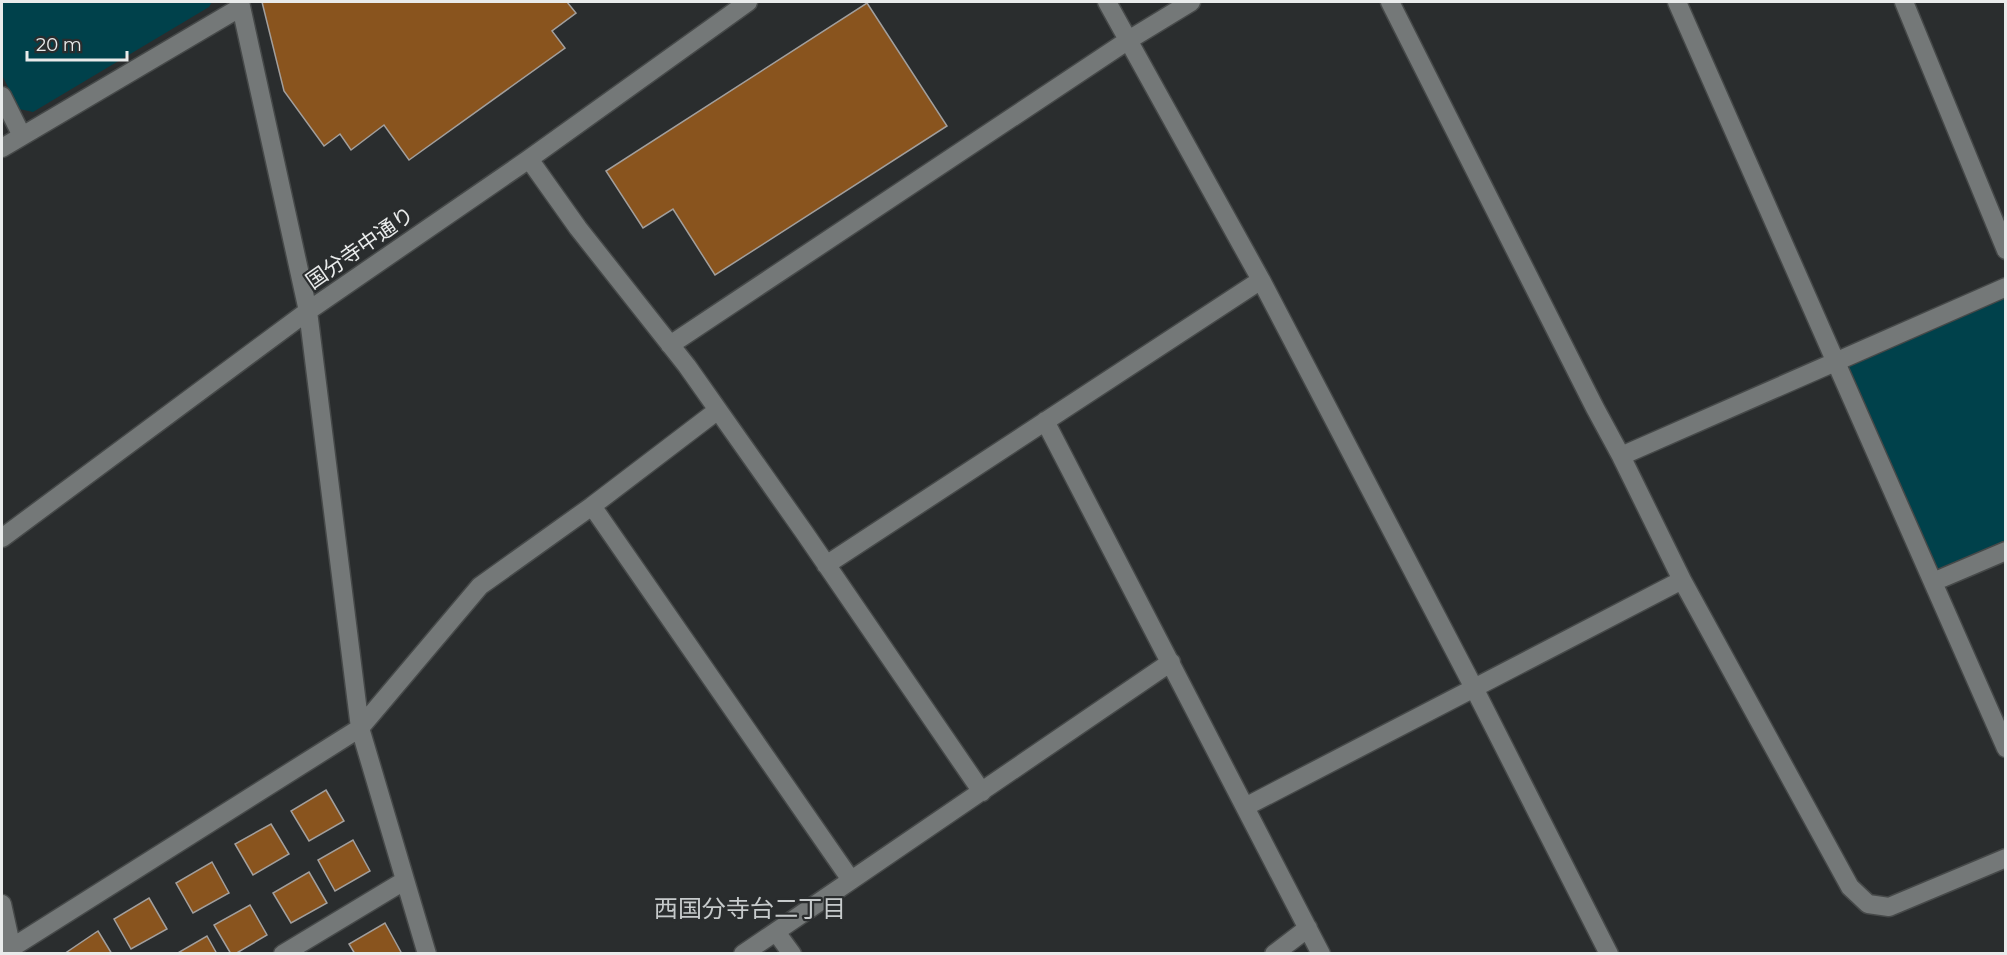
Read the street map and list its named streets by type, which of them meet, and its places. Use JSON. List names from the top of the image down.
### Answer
{
  "streets": {
    "street": ["国分寺中通り"]
  },
  "districts": ["西国分寺台二丁目"],
  "scale_bar": "20 m"
}
